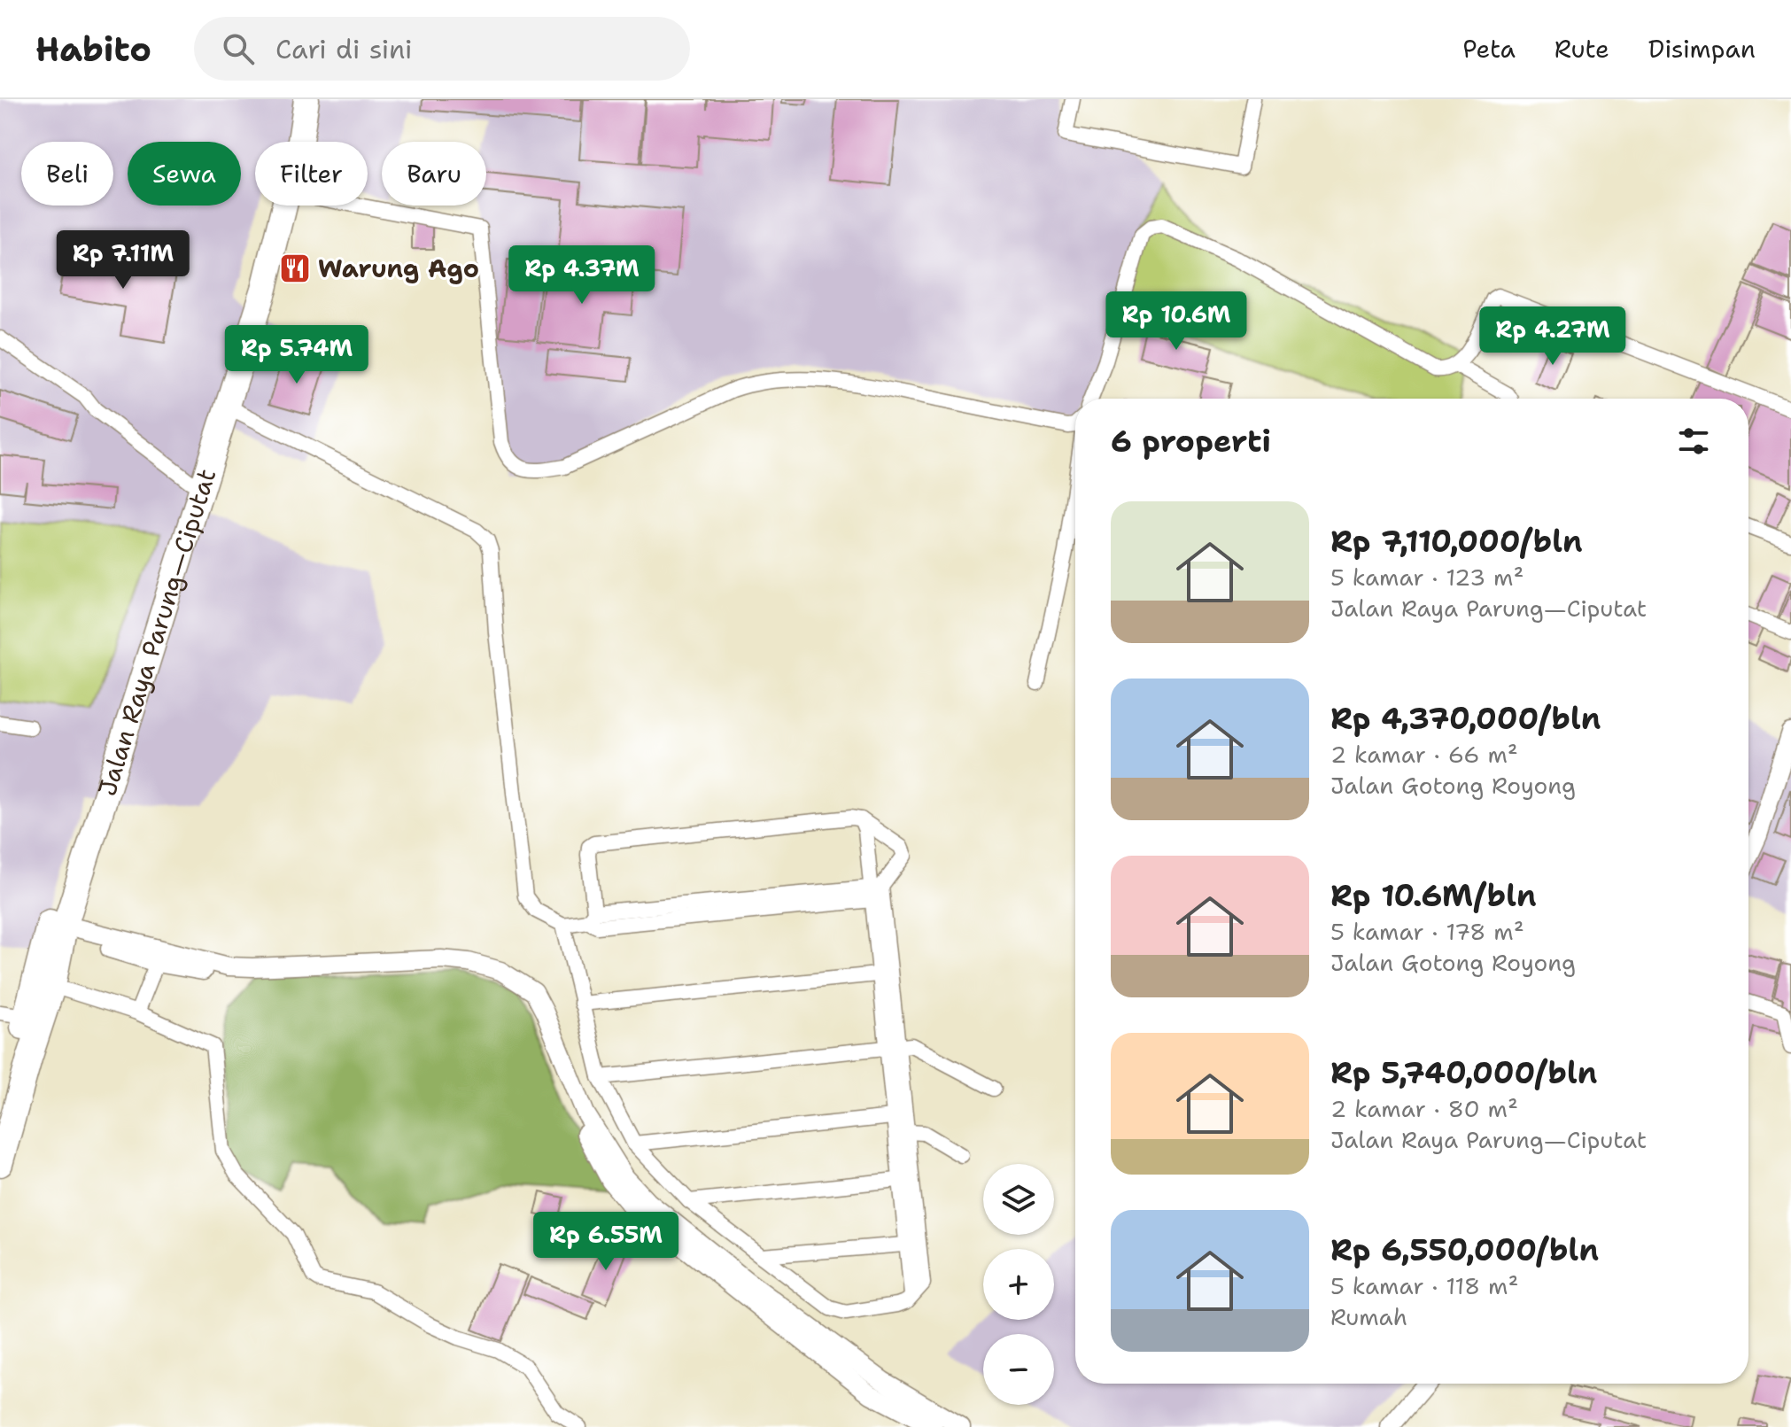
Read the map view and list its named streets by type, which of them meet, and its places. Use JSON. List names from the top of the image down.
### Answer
{
  "streets": {
    "highway": ["Jalan Raya Parung—Ciputat"]
  },
  "places": {
    "restaurant": ["Warung Ago"]
  },
  "page": {
    "header": "Habito",
    "search": "Cari di sini",
    "nav": ["Peta", "Rute", "Disimpan"],
    "chip": [
      "Beli",
      "Sewa",
      "Filter",
      "Baru"
    ],
    "price": [
      "Rp 7.11M",
      "Rp 4.37M",
      "Rp 10.6M",
      "Rp 4.27M",
      "Rp 5.74M",
      "Rp 6.55M"
    ],
    "heading": "6 properti",
    "list": [
      {
        "name": "Rp 7,110,000/bln",
        "note": "5 kamar · 123 m² · Jalan Raya Parung—Ciputat"
      },
      {
        "name": "Rp 4,370,000/bln",
        "note": "2 kamar · 66 m² · Jalan Gotong Royong"
      },
      {
        "name": "Rp 10.6M/bln",
        "note": "5 kamar · 178 m² · Jalan Gotong Royong"
      },
      {
        "name": "Rp 5,740,000/bln",
        "note": "2 kamar · 80 m² · Jalan Raya Parung—Ciputat"
      },
      {
        "name": "Rp 6,550,000/bln",
        "note": "5 kamar · 118 m² · Rumah"
      }
    ],
    "map_buttons": ["+", "−"]
  }
}
